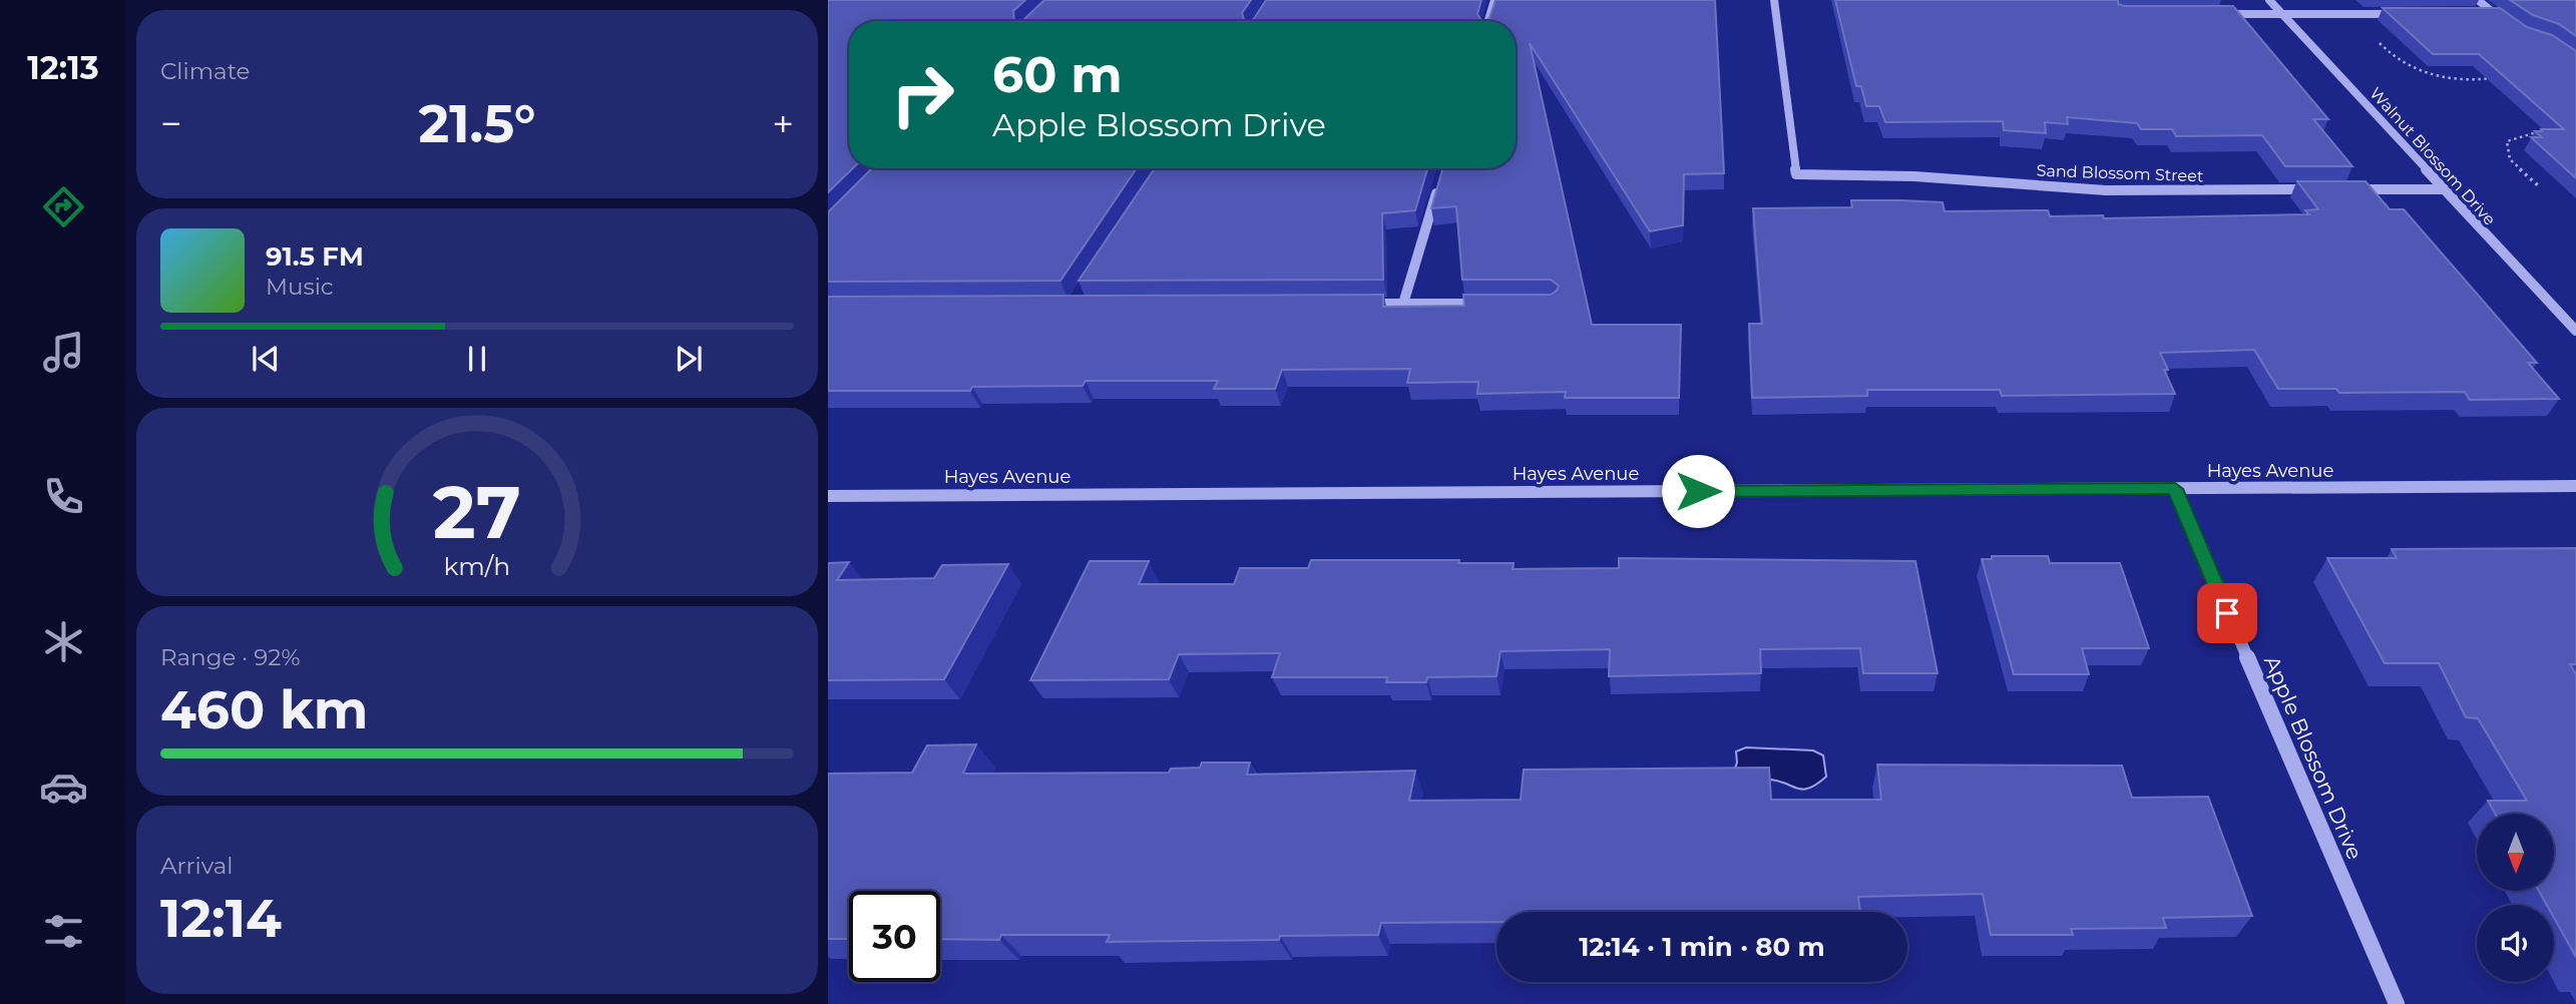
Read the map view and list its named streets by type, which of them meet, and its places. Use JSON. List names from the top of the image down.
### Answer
{
  "streets": {
    "street": [
      "Walnut Blossom Drive",
      "Sand Blossom Street",
      "Hayes Avenue",
      "Apple Blossom Drive"
    ]
  },
  "crossings": [
    ["Hayes Avenue", "Apple Blossom Drive"]
  ],
  "north": "bottom",
  "page": {
    "tabs": "12:13",
    "tile": [
      "Climate",
      ["Range · 92%", "460 km"],
      ["Arrival", "12:14"]
    ],
    "turn": ["60 m", "Apple Blossom Drive"],
    "heat": ["−", "21.5°", "+"],
    "song": ["91.5 FM", "Music"],
    "limit": "30",
    "trip": "12:14 · 1 min · 80 m",
    "gauge": ["27", "km/h"]
  }
}
